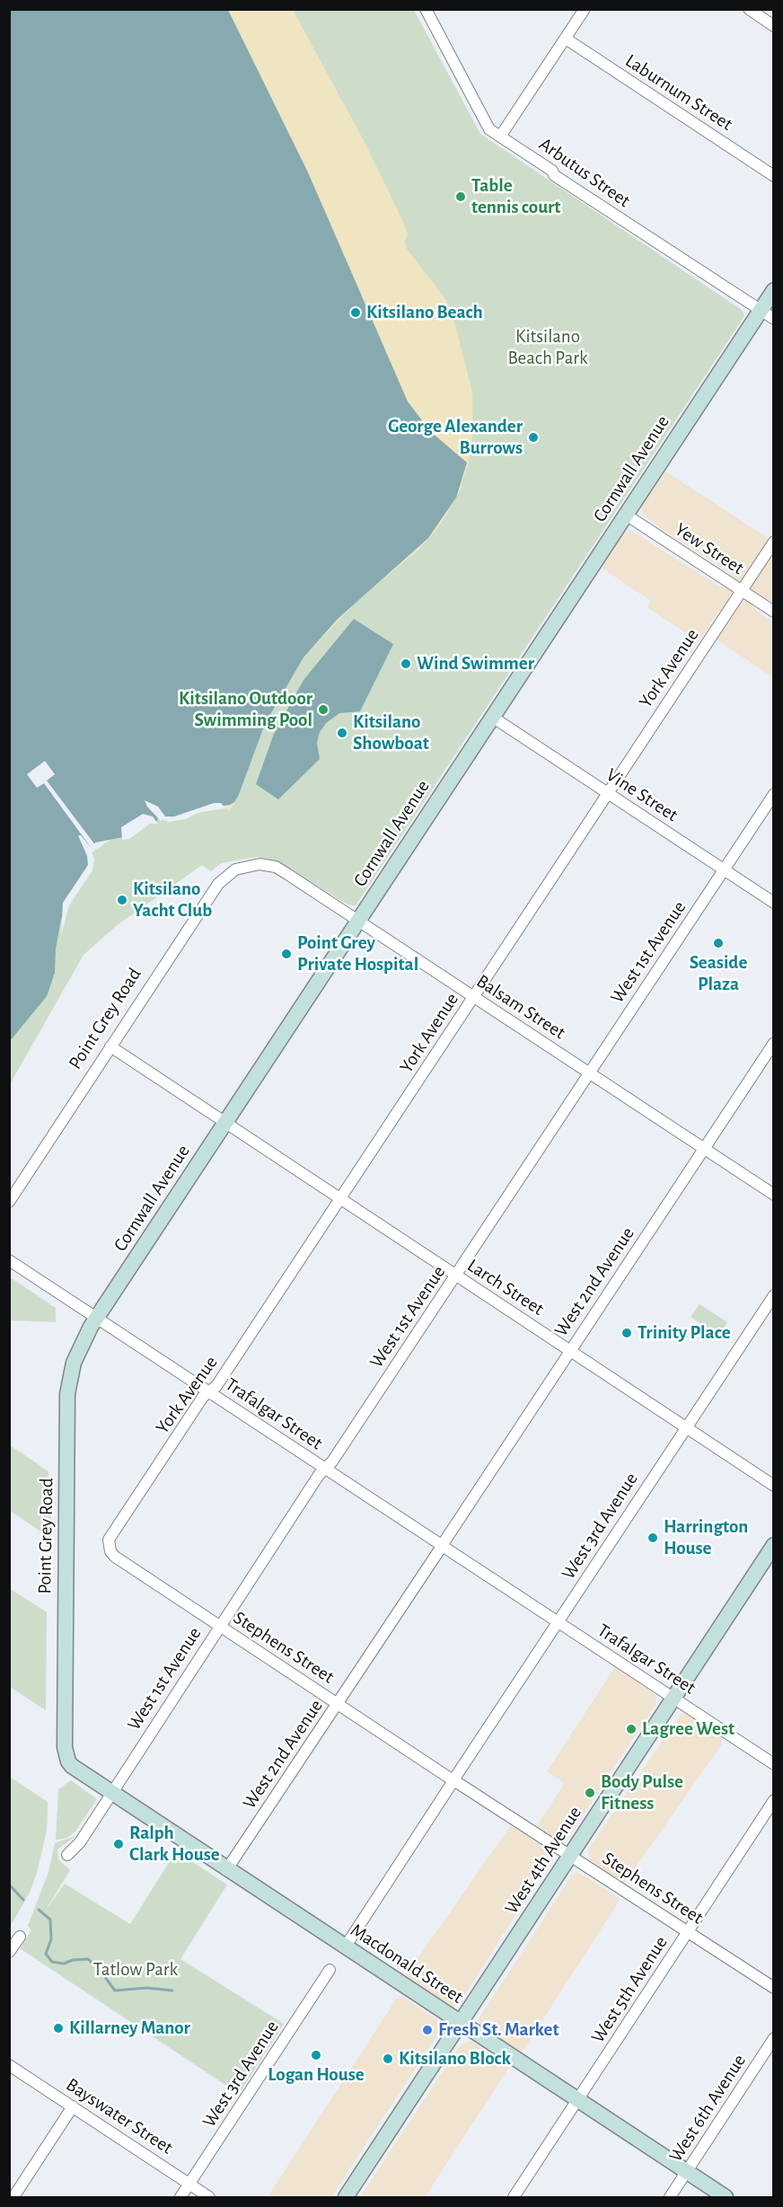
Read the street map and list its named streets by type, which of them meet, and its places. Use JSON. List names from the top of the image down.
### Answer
{
  "streets": {
    "main road": [
      "Cornwall Avenue",
      "Point Grey Road",
      "West 4th Avenue",
      "Macdonald Street"
    ],
    "street": [
      "Laburnum Street",
      "Arbutus Street",
      "Yew Street",
      "York Avenue",
      "Vine Street",
      "West 1st Avenue",
      "Balsam Street",
      "West 2nd Avenue",
      "Larch Street",
      "Trafalgar Street",
      "West 3rd Avenue",
      "Stephens Street",
      "West 5th Avenue",
      "West 6th Avenue",
      "Bayswater Street"
    ]
  },
  "crossings": [
    ["Arbutus Street", "Cornwall Avenue"],
    ["Cornwall Avenue", "Yew Street"],
    ["Cornwall Avenue", "Vine Street"],
    ["Cornwall Avenue", "Balsam Street"],
    ["Cornwall Avenue", "Point Grey Road"],
    ["Cornwall Avenue", "Larch Street"],
    ["Cornwall Avenue", "Trafalgar Street"],
    ["Yew Street", "York Avenue"],
    ["York Avenue", "Vine Street"],
    ["York Avenue", "Balsam Street"],
    ["York Avenue", "Larch Street"],
    ["York Avenue", "Trafalgar Street"],
    ["York Avenue", "Stephens Street"],
    ["Vine Street", "West 1st Avenue"],
    ["West 1st Avenue", "Balsam Street"],
    ["West 1st Avenue", "Larch Street"],
    ["West 1st Avenue", "Trafalgar Street"],
    ["West 1st Avenue", "Stephens Street"],
    ["West 1st Avenue", "Macdonald Street"],
    ["Balsam Street", "Point Grey Road"],
    ["Balsam Street", "West 2nd Avenue"],
    ["Point Grey Road", "Larch Street"],
    ["Point Grey Road", "Trafalgar Street"],
    ["Point Grey Road", "Macdonald Street"],
    ["West 2nd Avenue", "Larch Street"],
    ["West 2nd Avenue", "Trafalgar Street"],
    ["West 2nd Avenue", "Stephens Street"],
    ["West 2nd Avenue", "Macdonald Street"],
    ["Larch Street", "West 3rd Avenue"],
    ["Trafalgar Street", "West 3rd Avenue"],
    ["Trafalgar Street", "West 4th Avenue"],
    ["West 3rd Avenue", "Stephens Street"],
    ["West 3rd Avenue", "Macdonald Street"],
    ["West 3rd Avenue", "Bayswater Street"],
    ["Stephens Street", "West 4th Avenue"],
    ["Stephens Street", "West 5th Avenue"],
    ["West 4th Avenue", "Macdonald Street"],
    ["Macdonald Street", "West 5th Avenue"],
    ["Macdonald Street", "West 6th Avenue"]
  ],
  "parks": ["Kitsilano Beach Park", "Tatlow Park"],
  "places": [
    "Table tennis court",
    "Kitsilano Beach",
    "George Alexander Burrows",
    "Wind Swimmer",
    "Kitsilano Outdoor Swimming Pool",
    "Kitsilano Showboat",
    "Kitsilano Yacht Club",
    "Seaside Plaza",
    "Point Grey Private Hospital",
    "Trinity Place",
    "Harrington House",
    "Lagree West",
    "Body Pulse Fitness",
    "Ralph Clark House",
    "Killarney Manor",
    "Fresh St. Market",
    "Logan House",
    "Kitsilano Block"
  ]
}
